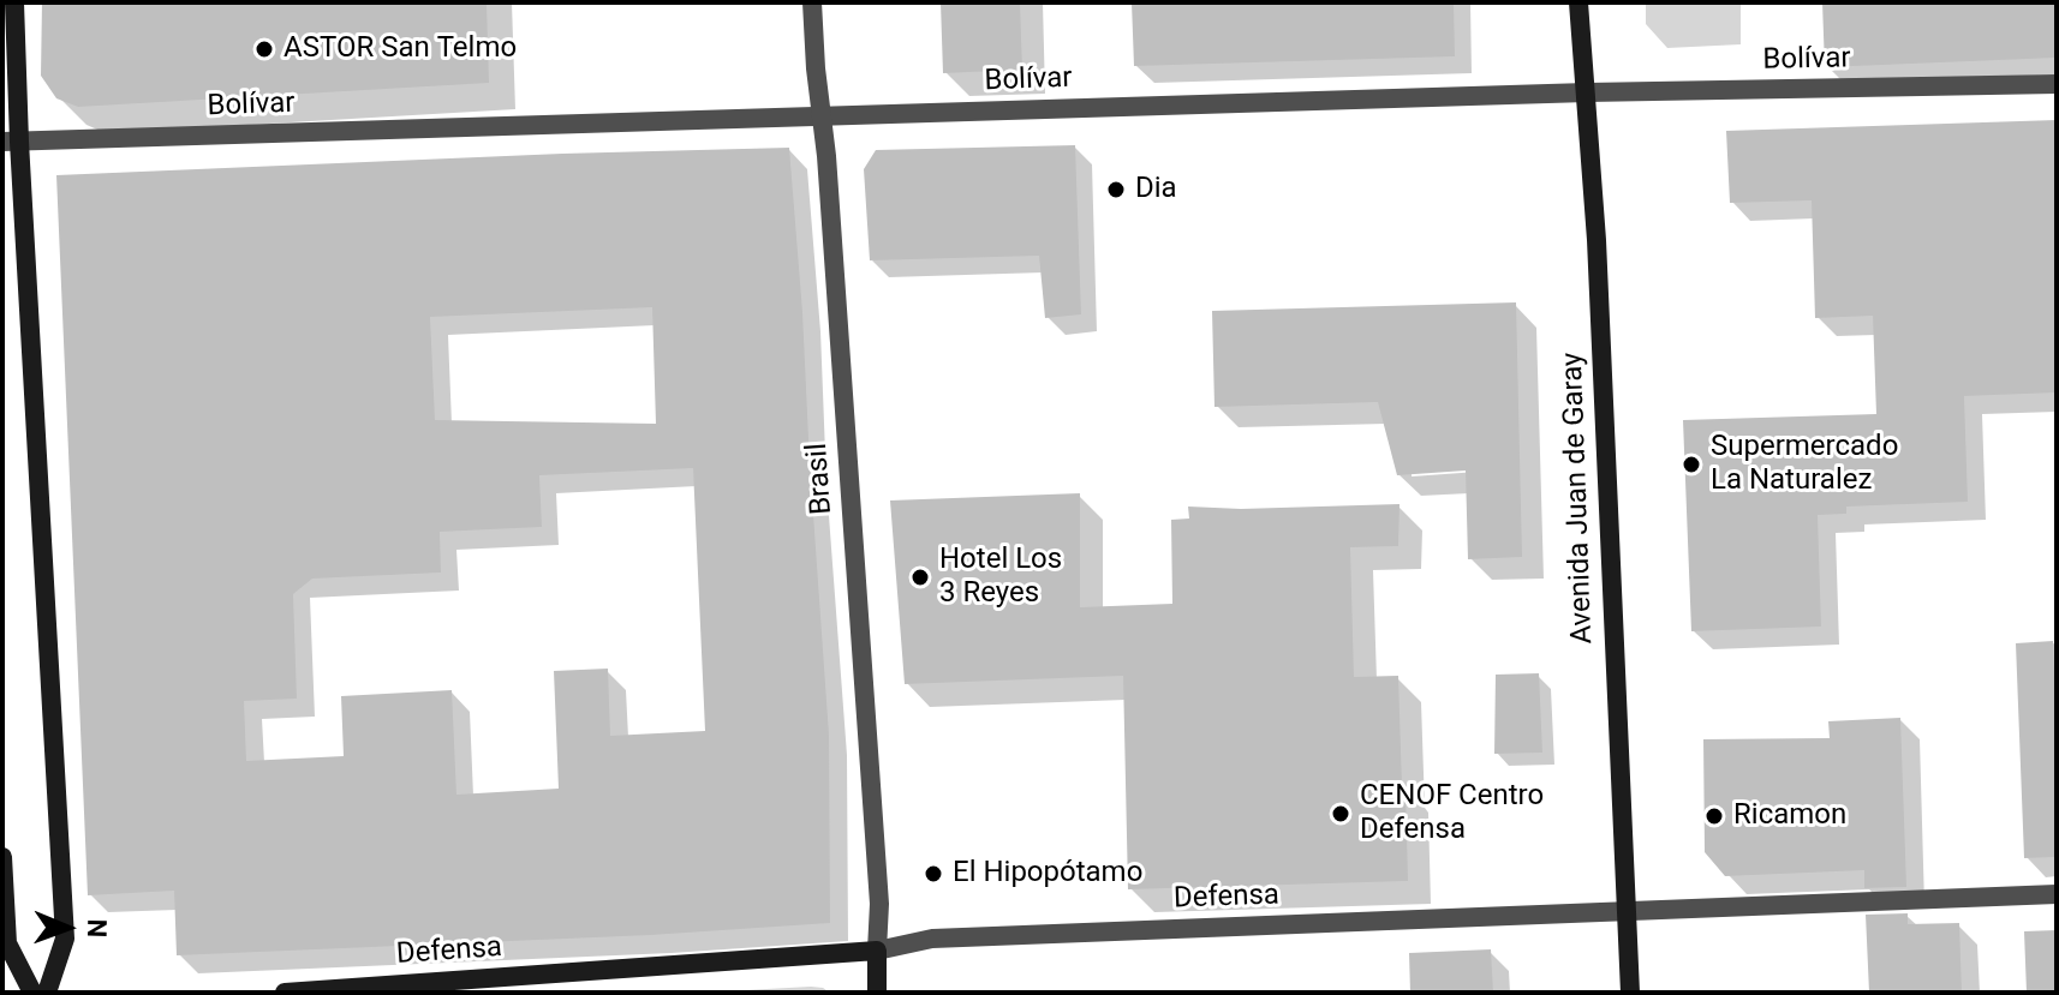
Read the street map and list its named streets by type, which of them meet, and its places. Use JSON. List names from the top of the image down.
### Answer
{
  "streets": {
    "main road": ["Avenida Juan de Garay", "Defensa"],
    "street": ["Bolívar", "Brasil"]
  },
  "crossings": [
    ["Bolívar", "Brasil"],
    ["Bolívar", "Avenida Juan de Garay"],
    ["Brasil", "Defensa"],
    ["Avenida Juan de Garay", "Defensa"]
  ],
  "places": [
    "ASTOR San Telmo",
    "Dia",
    "Supermercado La Naturalez",
    "Hotel Los 3 Reyes",
    "CENOF Centro Defensa",
    "Ricamon",
    "El Hipopótamo"
  ],
  "north": "right"
}
